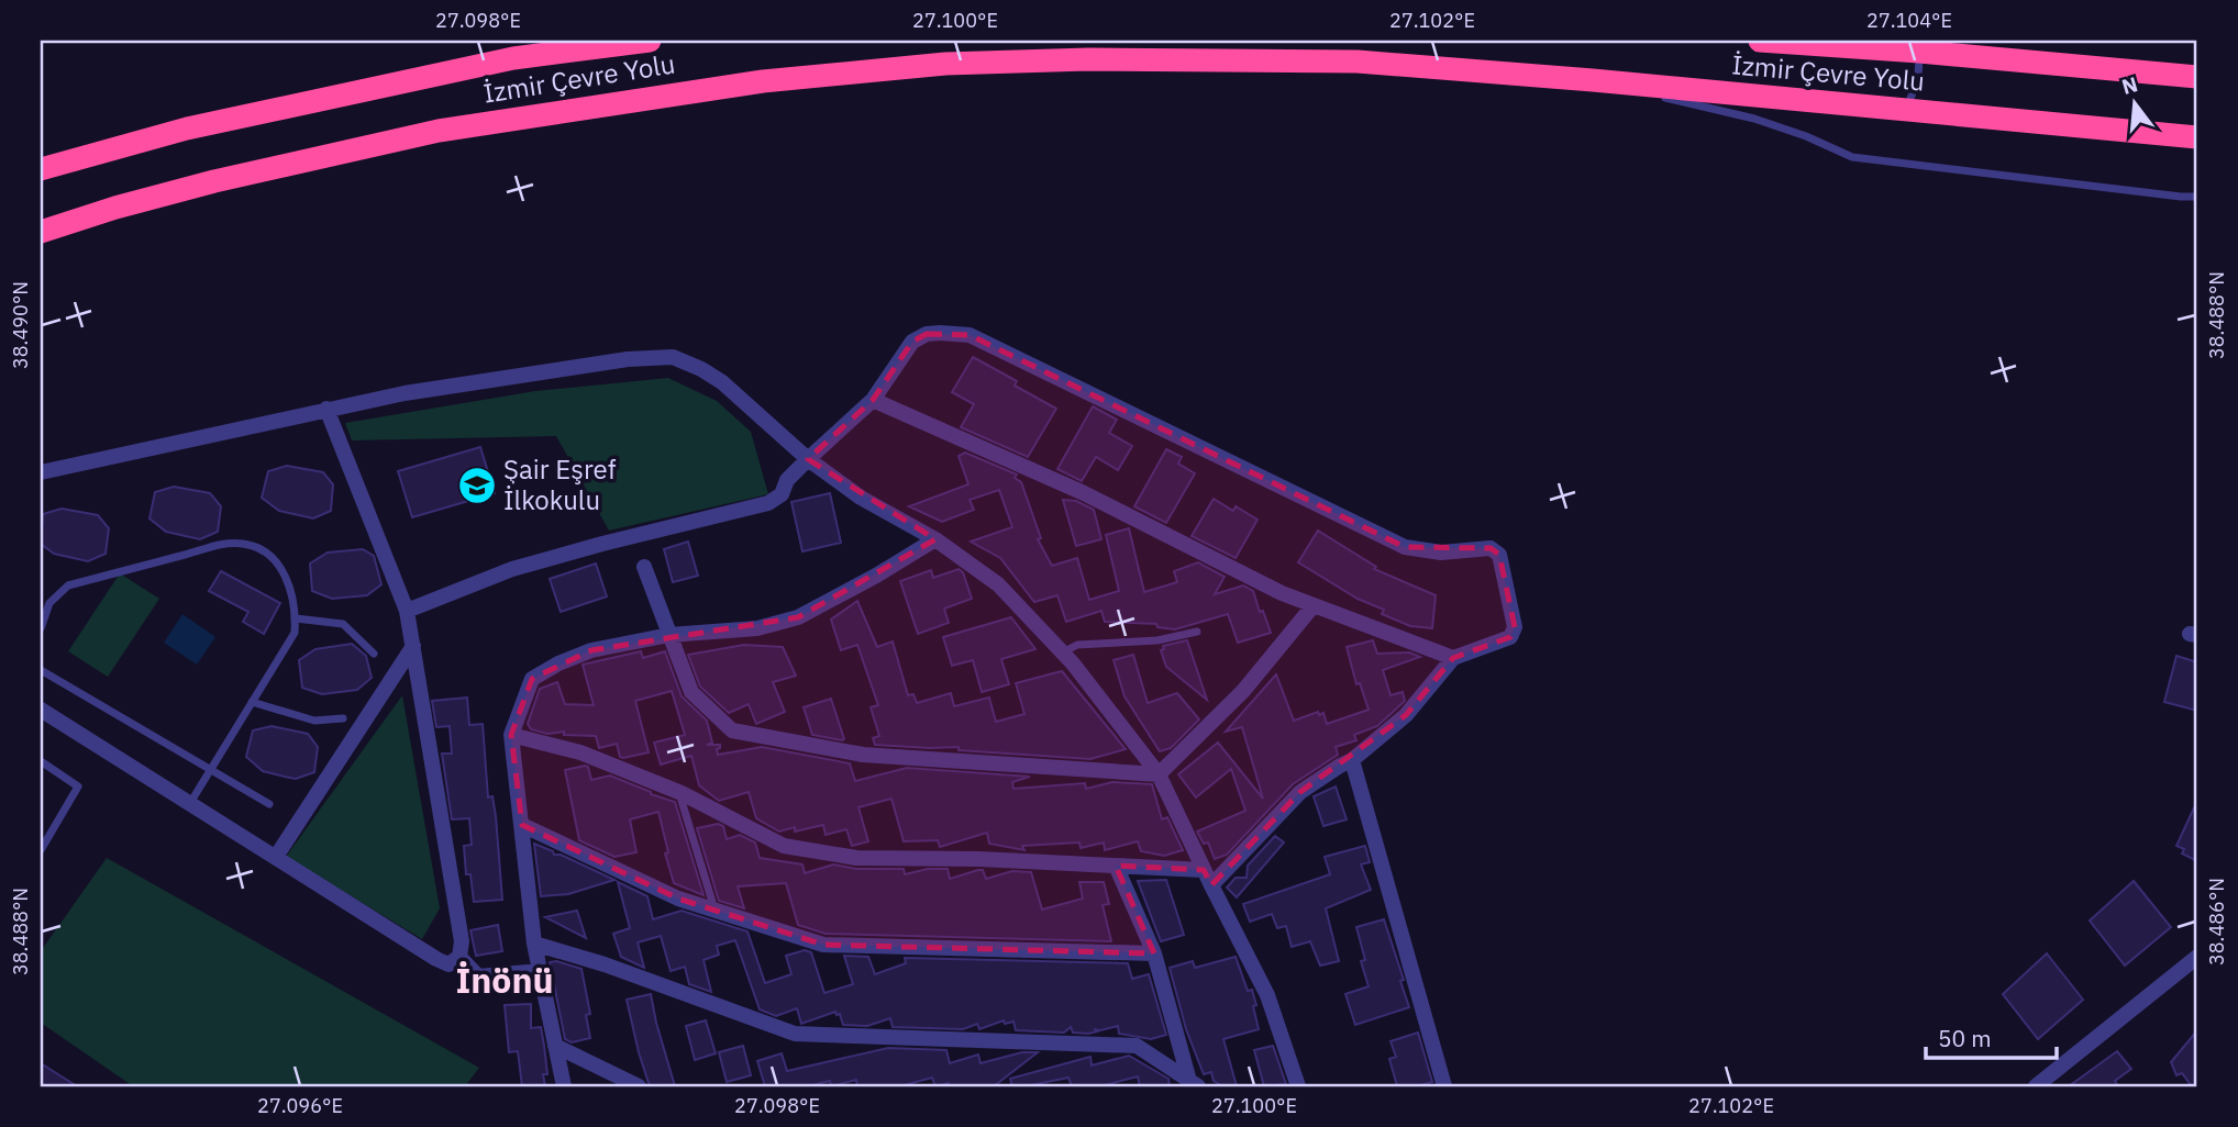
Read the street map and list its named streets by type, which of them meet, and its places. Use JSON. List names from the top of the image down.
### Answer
{
  "streets": {
    "highway": ["İzmir Çevre Yolu"]
  },
  "districts": ["İnönü"],
  "places": {
    "school or university": ["Şair Eşref İlkokulu"]
  },
  "scale_bar": "50 m",
  "north": "top",
  "coordinates": [
    "27.098°E",
    "27.100°E",
    "27.102°E",
    "27.104°E",
    "38.488°N",
    "38.490°N",
    "38.486°N",
    "27.096°E"
  ]
}
